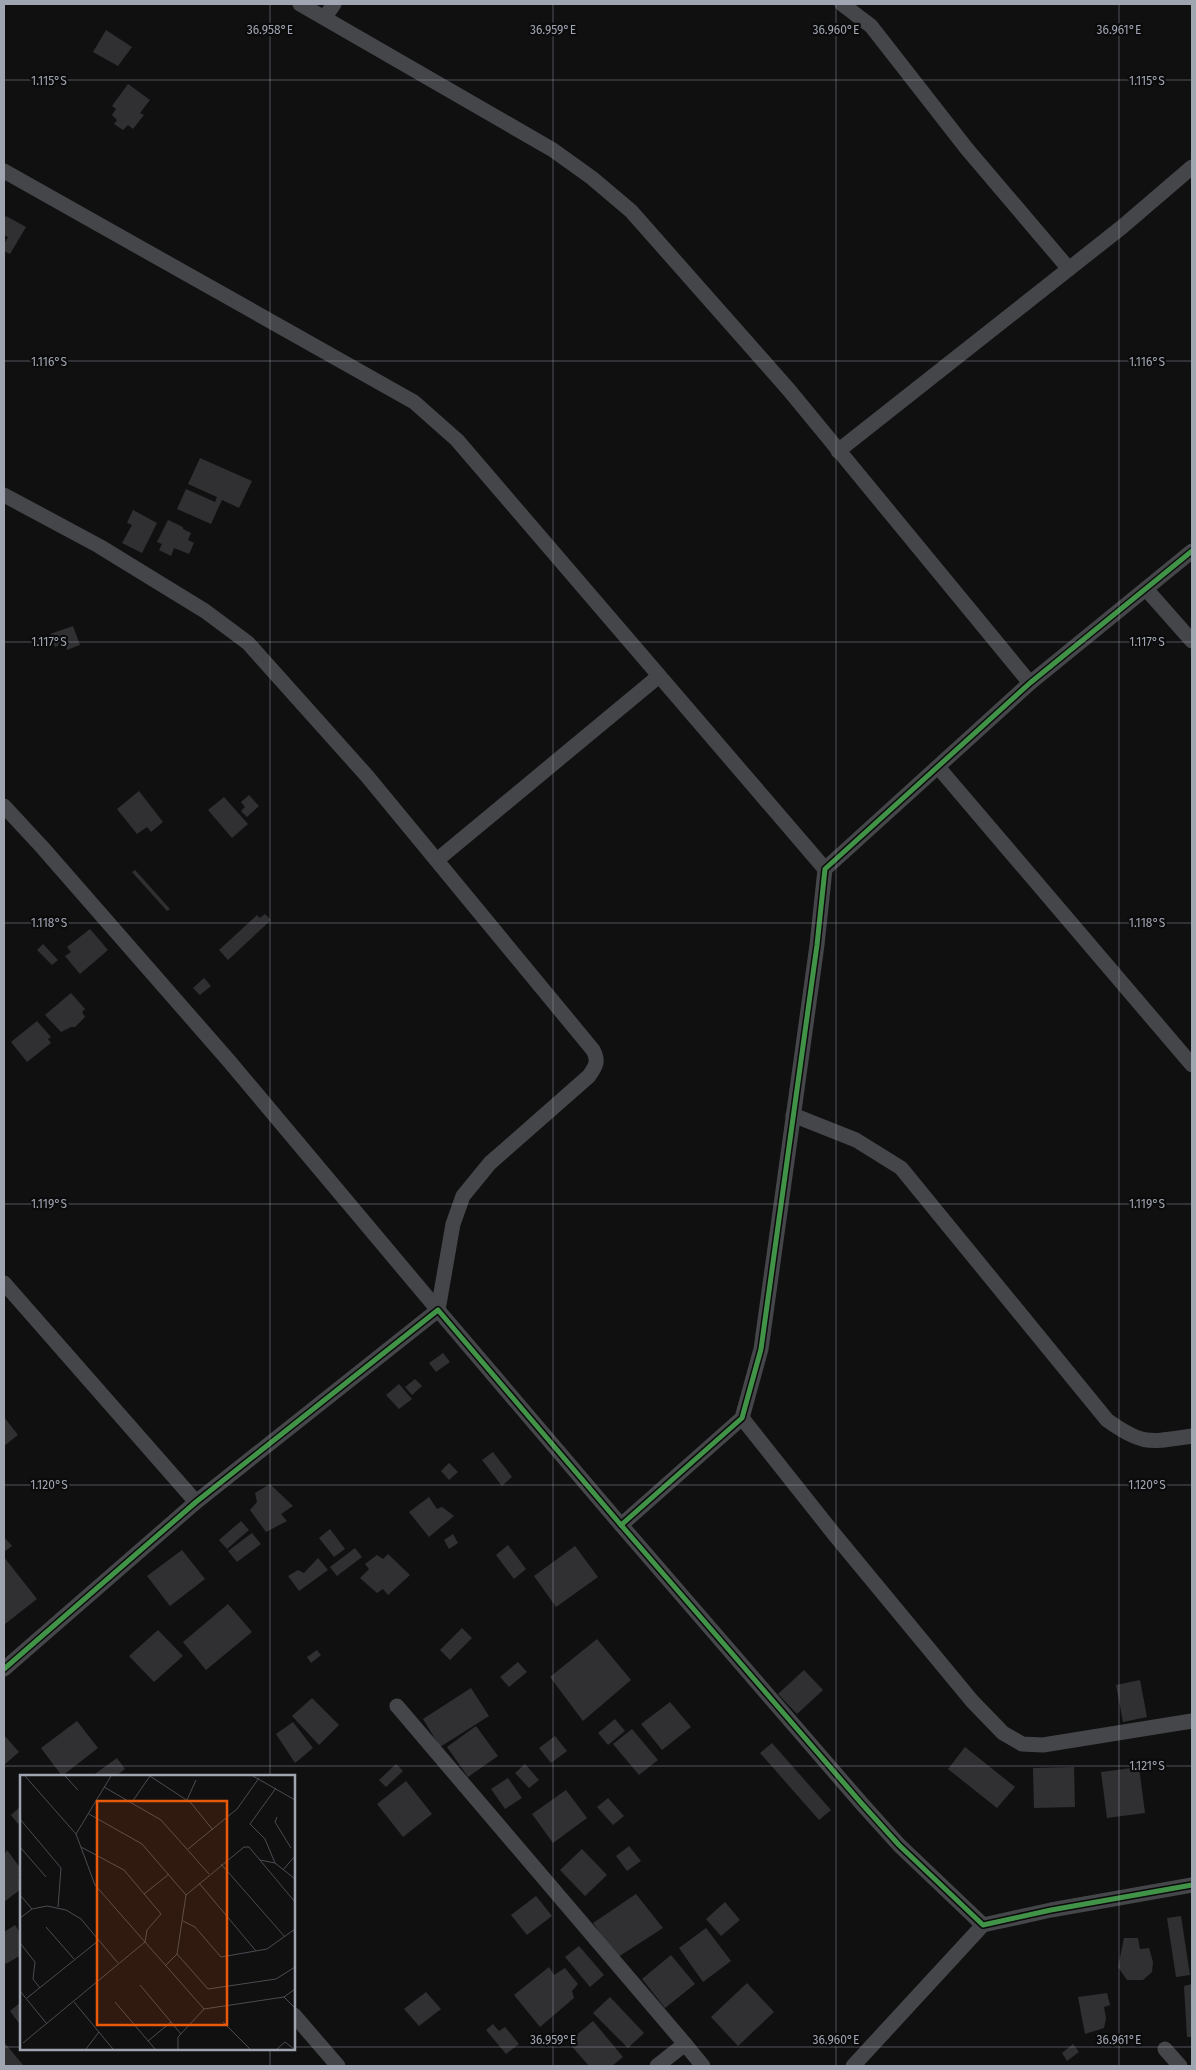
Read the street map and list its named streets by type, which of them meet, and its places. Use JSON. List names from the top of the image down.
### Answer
{
  "coordinates": [
    "36.958°E",
    "36.959°E",
    "36.960°E",
    "36.961°E",
    "1.115°S",
    "1.116°S",
    "1.117°S",
    "1.118°S",
    "1.119°S",
    "1.120°S",
    "1.121°S"
  ]
}
